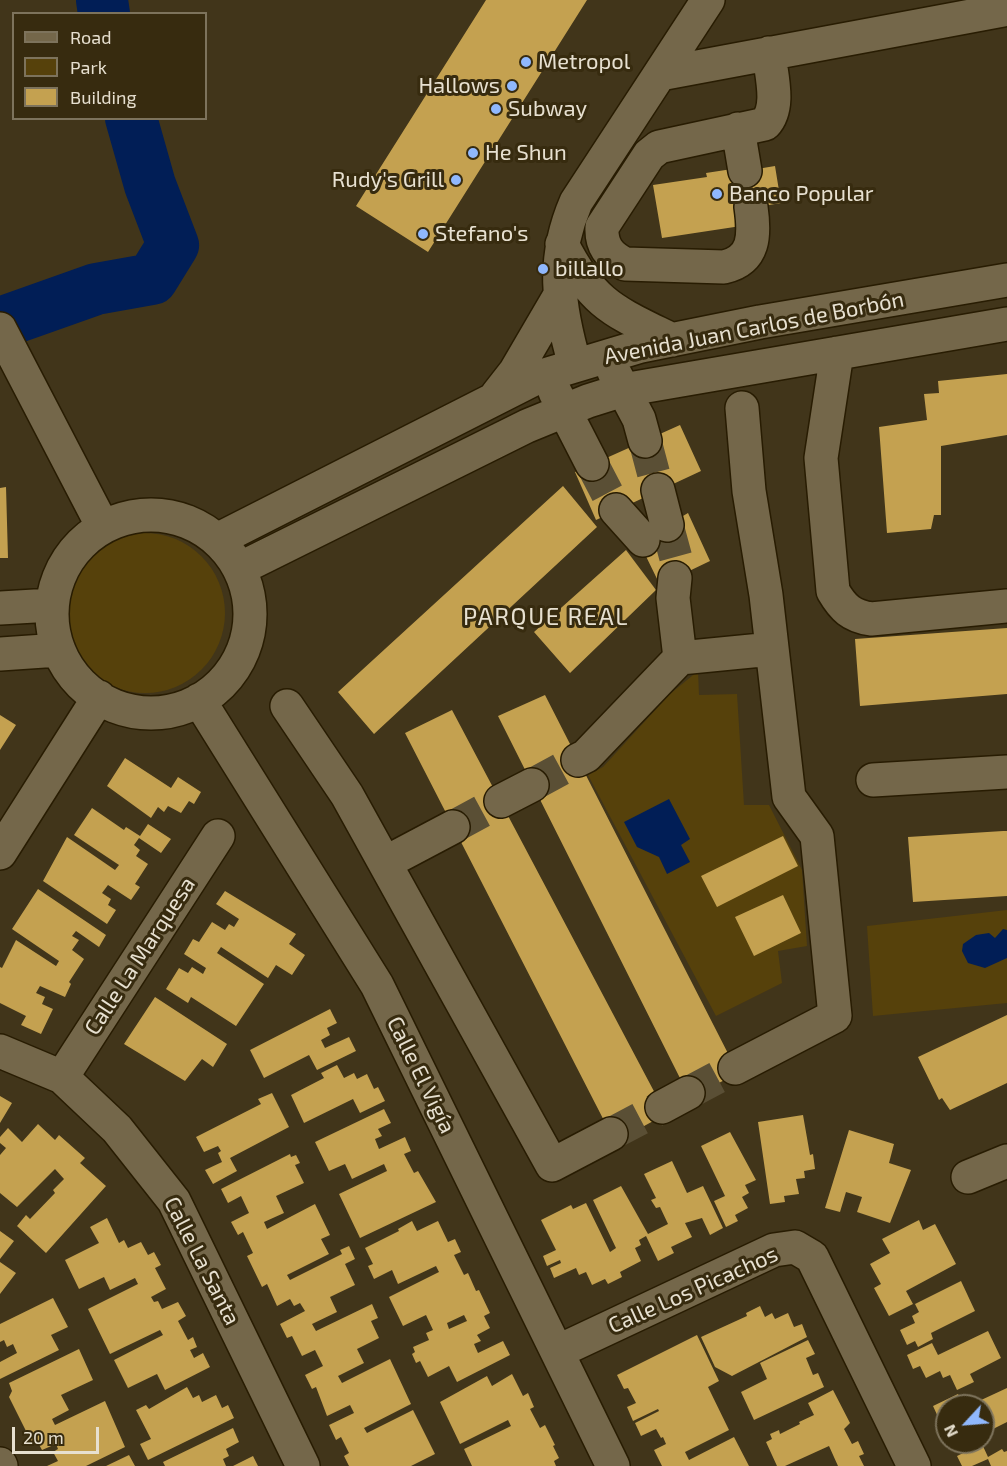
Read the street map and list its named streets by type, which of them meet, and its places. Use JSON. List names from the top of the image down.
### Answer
{
  "streets": {
    "street": [
      "Avenida Juan Carlos de Borbón",
      "Calle La Marquesa",
      "Calle El Vigía",
      "Calle La Santa",
      "Calle Los Picachos"
    ]
  },
  "crossings": [
    ["Avenida Juan Carlos de Borbón", "Calle El Vigía"],
    ["Calle La Marquesa", "Calle La Santa"],
    ["Calle El Vigía", "Calle Los Picachos"]
  ],
  "districts": ["PARQUE REAL"],
  "places": [
    "Metropol",
    "Hallows",
    "Subway",
    "He Shun",
    "Rudy's Grill",
    "Banco Popular",
    "Stefano's",
    "billallo"
  ],
  "legend": ["Road", "Park", "Building"],
  "scale_bar": "20 m",
  "north": "bottom left"
}
